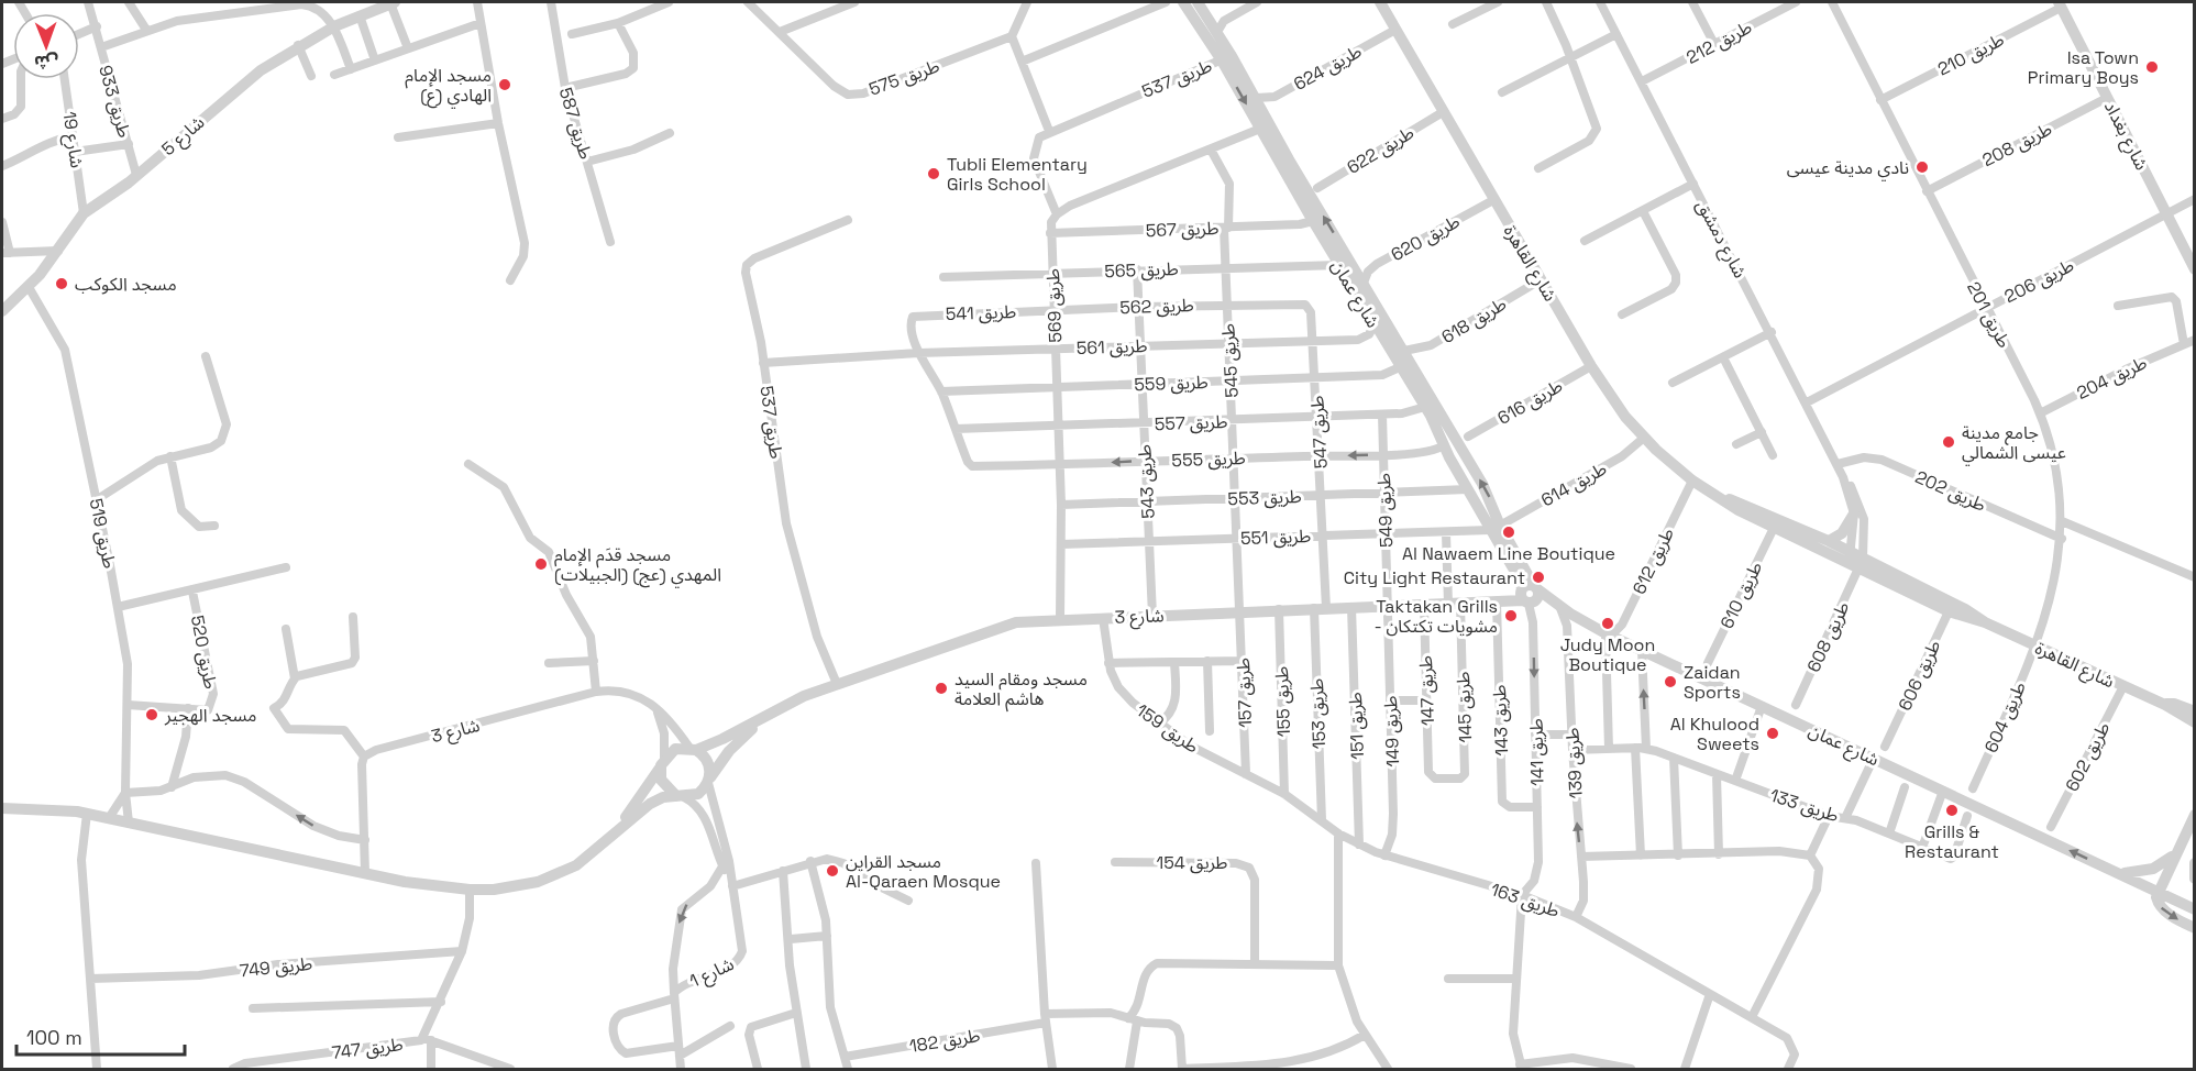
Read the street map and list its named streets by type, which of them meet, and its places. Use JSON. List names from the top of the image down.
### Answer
{
  "streets": {
    "street": [
      "طريق 212",
      "طريق 210",
      "طريق 624",
      "طريق 575",
      "طريق 537",
      "طريق 933",
      "طريق 587",
      "شارع 5",
      "شارع بغداد",
      "شارع 19",
      "طريق 208",
      "طريق 622",
      "طريق 567",
      "طريق 620",
      "شارع دمشق",
      "شارع القاهرة",
      "طريق 565",
      "طريق 206",
      "شارع عمان",
      "طريق 569",
      "طريق 562",
      "طريق 541",
      "طريق 201",
      "طريق 618",
      "طريق 561",
      "طريق 545",
      "طريق 204",
      "طريق 559",
      "طريق 616",
      "طريق 557",
      "طريق 547",
      "طريق 555",
      "طريق 543",
      "طريق 614",
      "طريق 202",
      "طريق 553",
      "طريق 549",
      "طريق 519",
      "طريق 551",
      "طريق 612",
      "طريق 610",
      "شارع 3",
      "طريق 608",
      "طريق 520",
      "طريق 606",
      "طريق 147",
      "طريق 157",
      "طريق 155",
      "طريق 145",
      "طريق 153",
      "طريق 604",
      "طريق 143",
      "طريق 151",
      "طريق 159",
      "طريق 149",
      "طريق 141",
      "طريق 602",
      "طريق 139",
      "طريق 133",
      "طريق 154",
      "طريق 163",
      "طريق 749",
      "شارع 1",
      "طريق 182",
      "طريق 747"
    ]
  },
  "crossings": [
    ["طريق 212", "شارع دمشق"],
    ["طريق 210", "شارع بغداد"],
    ["طريق 210", "طريق 201"],
    ["طريق 624", "شارع القاهرة"],
    ["طريق 624", "شارع عمان"],
    ["طريق 537", "شارع عمان"],
    ["طريق 537", "طريق 561"],
    ["طريق 537", "شارع 3"],
    ["طريق 933", "شارع 5"],
    ["شارع 5", "شارع 19"],
    ["شارع 5", "طريق 519"],
    ["شارع بغداد", "طريق 208"],
    ["شارع بغداد", "طريق 206"],
    ["طريق 208", "طريق 201"],
    ["طريق 622", "شارع القاهرة"],
    ["طريق 567", "شارع عمان"],
    ["طريق 567", "طريق 569"],
    ["طريق 567", "طريق 545"],
    ["طريق 620", "شارع القاهرة"],
    ["طريق 620", "شارع عمان"],
    ["شارع دمشق", "شارع القاهرة"],
    ["شارع دمشق", "طريق 206"],
    ["شارع دمشق", "طريق 202"],
    ["شارع دمشق", "طريق 608"],
    ["شارع القاهرة", "طريق 201"],
    ["شارع القاهرة", "طريق 618"],
    ["شارع القاهرة", "طريق 616"],
    ["شارع القاهرة", "طريق 614"],
    ["شارع القاهرة", "طريق 612"],
    ["شارع القاهرة", "طريق 610"],
    ["شارع القاهرة", "طريق 608"],
    ["شارع القاهرة", "طريق 606"],
    ["شارع القاهرة", "طريق 604"],
    ["شارع القاهرة", "طريق 602"],
    ["طريق 565", "شارع عمان"],
    ["طريق 565", "طريق 569"],
    ["طريق 565", "طريق 545"],
    ["طريق 565", "طريق 543"],
    ["طريق 206", "طريق 201"],
    ["شارع عمان", "طريق 618"],
    ["شارع عمان", "طريق 561"],
    ["شارع عمان", "طريق 559"],
    ["شارع عمان", "طريق 557"],
    ["شارع عمان", "طريق 555"],
    ["شارع عمان", "طريق 614"],
    ["شارع عمان", "طريق 553"],
    ["شارع عمان", "طريق 551"],
    ["شارع عمان", "طريق 612"],
    ["شارع عمان", "شارع 3"],
    ["شارع عمان", "طريق 141"],
    ["شارع عمان", "طريق 139"],
    ["طريق 569", "طريق 562"],
    ["طريق 569", "طريق 541"],
    ["طريق 569", "طريق 561"],
    ["طريق 569", "طريق 559"],
    ["طريق 569", "طريق 557"],
    ["طريق 569", "طريق 555"],
    ["طريق 569", "طريق 553"],
    ["طريق 569", "طريق 551"],
    ["طريق 569", "شارع 3"],
    ["طريق 562", "طريق 541"],
    ["طريق 562", "طريق 545"],
    ["طريق 562", "طريق 547"],
    ["طريق 562", "طريق 543"],
    ["طريق 541", "طريق 561"],
    ["طريق 201", "طريق 204"],
    ["طريق 201", "طريق 202"],
    ["طريق 201", "طريق 604"],
    ["طريق 561", "طريق 545"],
    ["طريق 561", "طريق 547"],
    ["طريق 561", "طريق 543"],
    ["طريق 545", "طريق 559"],
    ["طريق 545", "طريق 557"],
    ["طريق 545", "طريق 555"],
    ["طريق 545", "طريق 553"],
    ["طريق 545", "طريق 551"],
    ["طريق 545", "شارع 3"],
    ["طريق 545", "طريق 157"],
    ["طريق 559", "طريق 547"],
    ["طريق 559", "طريق 543"],
    ["طريق 557", "طريق 547"],
    ["طريق 557", "طريق 555"],
    ["طريق 557", "طريق 543"],
    ["طريق 557", "طريق 549"],
    ["طريق 547", "طريق 555"],
    ["طريق 547", "طريق 553"],
    ["طريق 547", "طريق 551"],
    ["طريق 547", "شارع 3"],
    ["طريق 555", "طريق 543"],
    ["طريق 555", "طريق 549"],
    ["طريق 543", "طريق 553"],
    ["طريق 543", "طريق 551"],
    ["طريق 543", "شارع 3"],
    ["طريق 614", "طريق 551"],
    ["طريق 553", "طريق 549"],
    ["طريق 549", "طريق 551"],
    ["طريق 549", "شارع 3"],
    ["طريق 549", "طريق 149"],
    ["طريق 519", "طريق 520"],
    ["شارع 3", "طريق 147"],
    ["شارع 3", "طريق 157"],
    ["شارع 3", "طريق 155"],
    ["شارع 3", "طريق 145"],
    ["شارع 3", "طريق 153"],
    ["شارع 3", "طريق 143"],
    ["شارع 3", "طريق 151"],
    ["شارع 3", "طريق 159"],
    ["شارع 3", "طريق 149"],
    ["شارع 3", "طريق 141"],
    ["شارع 3", "شارع 1"],
    ["طريق 147", "طريق 145"],
    ["طريق 157", "طريق 159"],
    ["طريق 157", "طريق 163"],
    ["طريق 155", "طريق 163"],
    ["طريق 153", "طريق 163"],
    ["طريق 143", "طريق 141"],
    ["طريق 151", "طريق 163"],
    ["طريق 159", "طريق 163"],
    ["طريق 149", "طريق 163"],
    ["طريق 141", "طريق 163"],
    ["طريق 139", "طريق 133"],
    ["طريق 139", "طريق 163"],
    ["طريق 749", "طريق 747"]
  ],
  "places": [
    "Isa Town Primary Boys",
    "مسجد الإمام الهادي (ع)",
    "نادي مدينة عيسى",
    "Tubli Elementary Girls School",
    "مسجد الكوكب",
    "جامع مدينة عيسى الشمالي",
    "Al Nawaem Line Boutique",
    "مسجد قدَم الإمام المهدي (عج) (الجبيلات)",
    "City Light Restaurant",
    "Taktakan Grills - مشويات تكتكان",
    "Judy Moon Boutique",
    "Zaidan Sports",
    "مسجد ومقام السيد هاشم العلامة",
    "مسجد الهجير",
    "Al Khulood Sweets",
    "Grills & Restaurant",
    "مسجد القراين Al-Qaraen Mosque"
  ],
  "scale_bar": "100 m",
  "north": "bottom"
}
